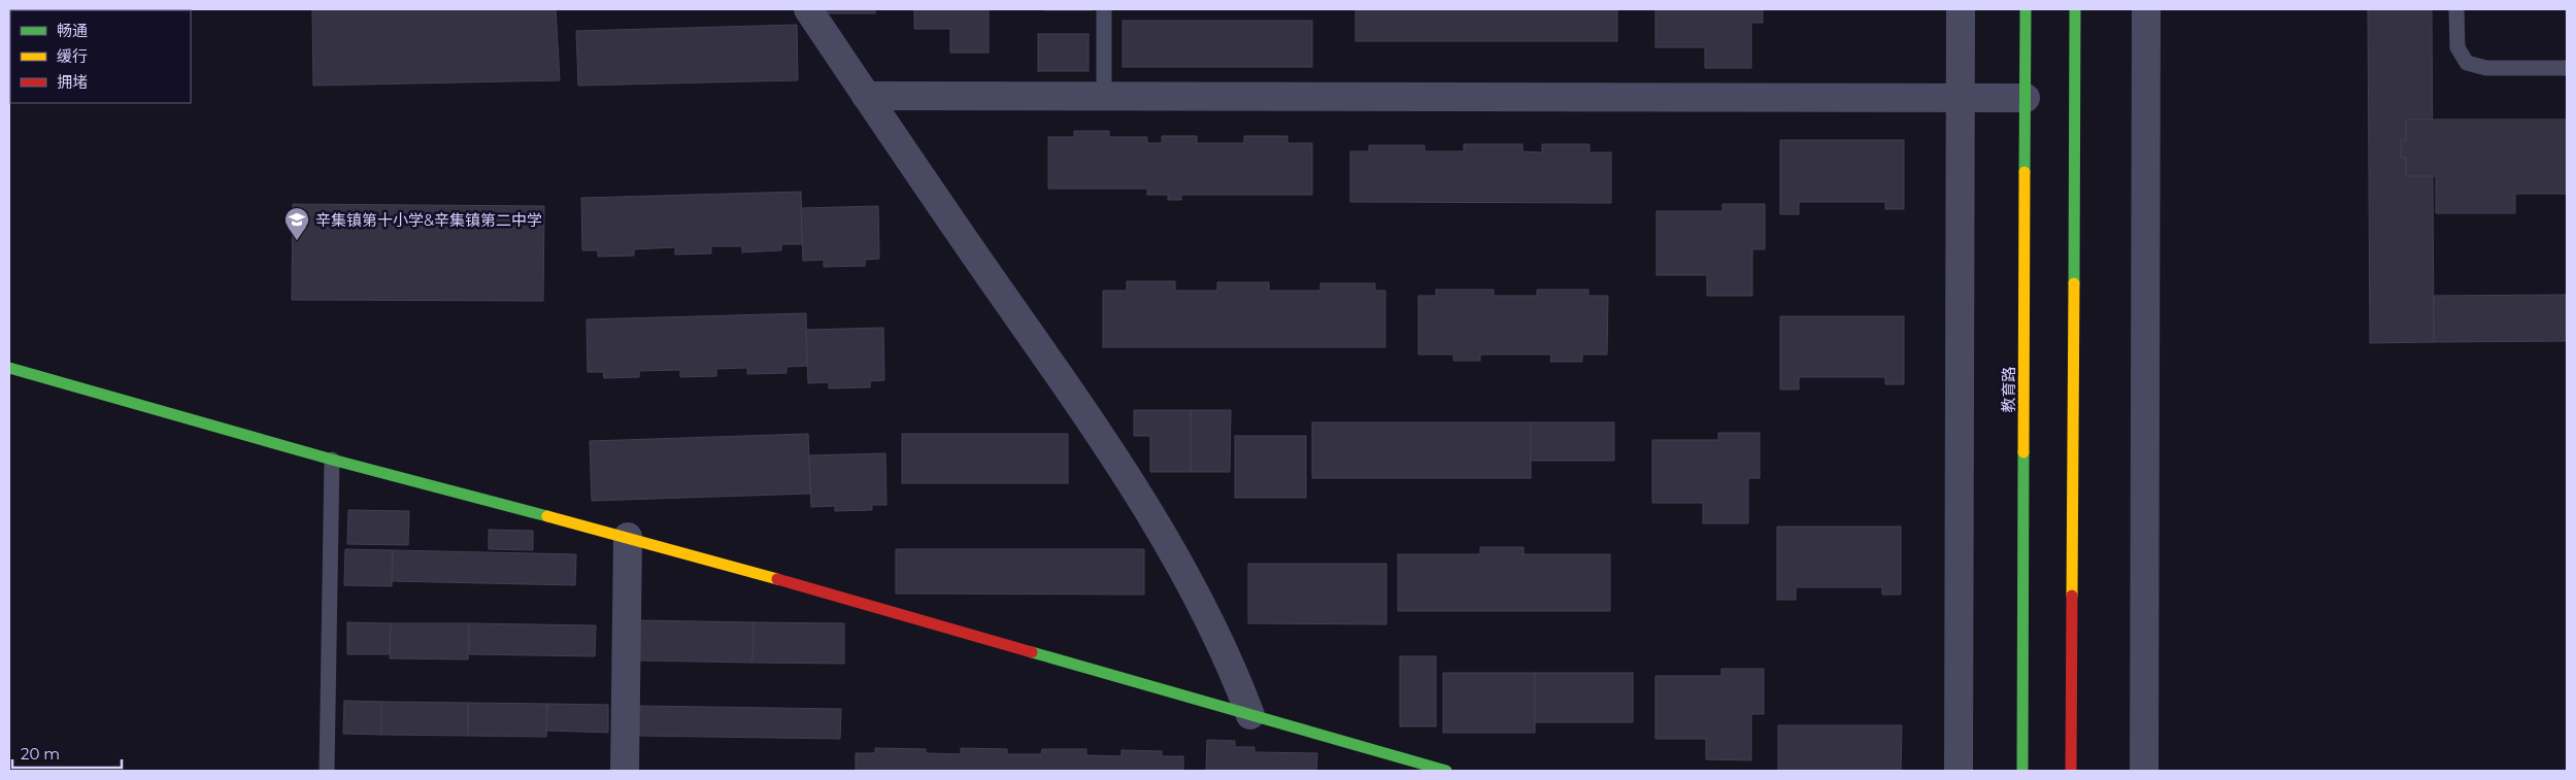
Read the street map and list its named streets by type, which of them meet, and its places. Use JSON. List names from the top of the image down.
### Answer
{
  "streets": {
    "main road": ["教育路"]
  },
  "places": {
    "school or university": ["辛集镇第十小学&辛集镇第二中学"]
  },
  "legend": ["畅通", "缓行", "拥堵"],
  "scale_bar": "20 m"
}
